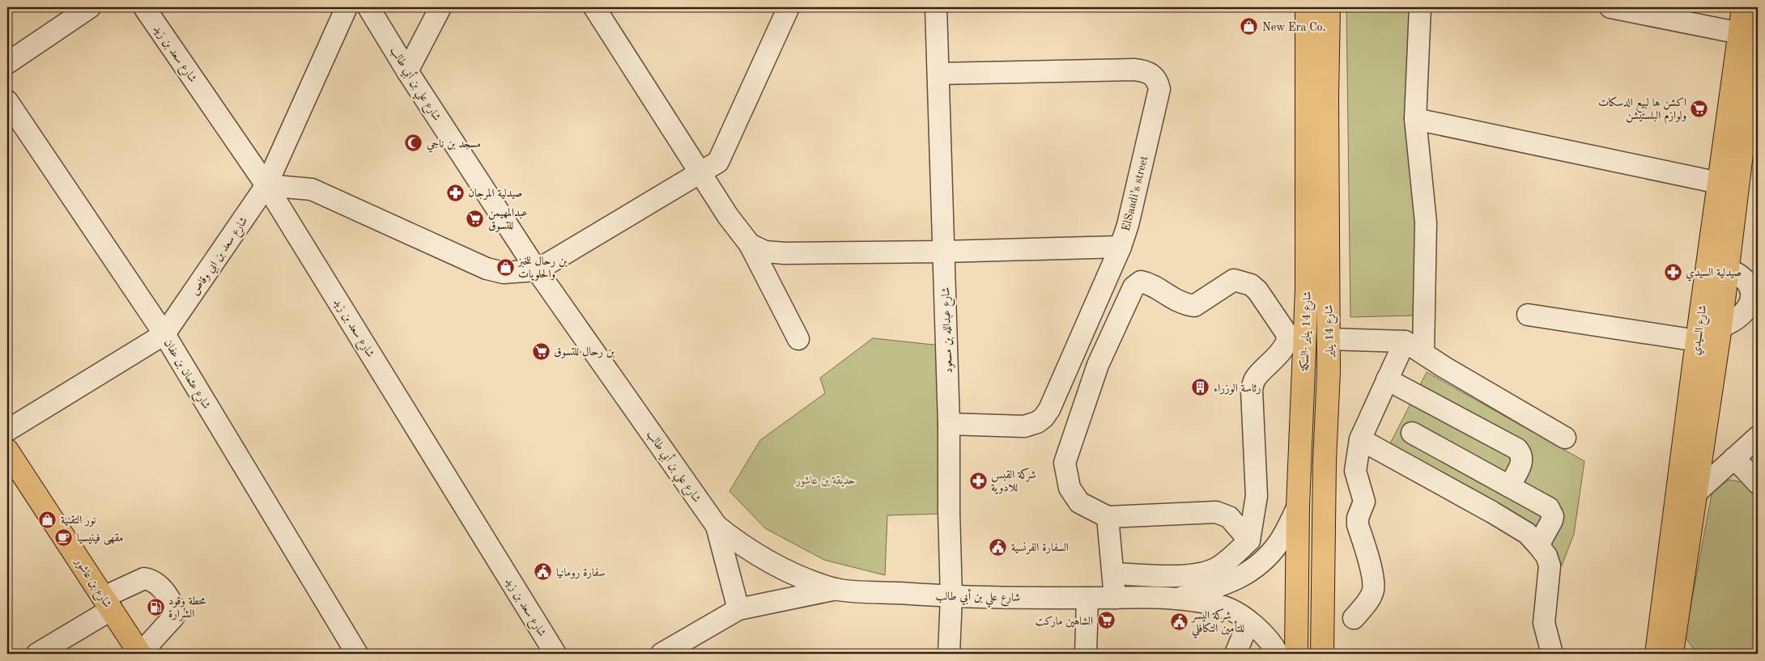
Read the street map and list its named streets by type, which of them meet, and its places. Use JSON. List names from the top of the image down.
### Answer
{
  "streets": {
    "main road": [
      "شارع السيدي",
      "شارع 14 يناير -السكة",
      "شارع 14 يناير",
      "شارع بن عاشور"
    ],
    "street": [
      "شارع سعد بن زيد",
      "شارع علي بن أبي طالب",
      "ElSaadi’s street",
      "شارع سعد بن ابي وقاص",
      "شارع عبدالله بن مسعود",
      "شارع عثمان بن عفان"
    ]
  },
  "crossings": [
    ["شارع سعد بن زيد", "شارع سعد بن ابي وقاص"],
    ["شارع علي بن أبي طالب", "شارع عبدالله بن مسعود"],
    ["شارع علي بن أبي طالب", "شارع 14 يناير -السكة"],
    ["ElSaadi’s street", "شارع عبدالله بن مسعود"],
    ["شارع سعد بن ابي وقاص", "شارع عثمان بن عفان"]
  ],
  "parks": ["حديقة بن عاشور"],
  "places": {
    "shop": ["New Era Co.", "بن رحال للخبز والحلويات", "نور التقنية"],
    "supermarket": [
      "اكشن ها لبيع الدسكات ولوازم البلستيشن",
      "عبدالمهيمن للتسوق",
      "بن رحال للتسوق",
      "الشاهين ماركت"
    ],
    "mosque": ["مسجد بن ناجي"],
    "pharmacy": ["صيدلية المرجان", "صيدلية السيدي", "شركة القبس للادوية"],
    "building": ["رئاسة الوزراء"],
    "cafe": ["مقهى فينيسيا"],
    "public building": ["السفارة الفرنسية", "سفارة رومانيا", "شركة اليسر للتأمين التكافلي"],
    "fuel station": ["محطة وقود الشرارة"]
  }
}
